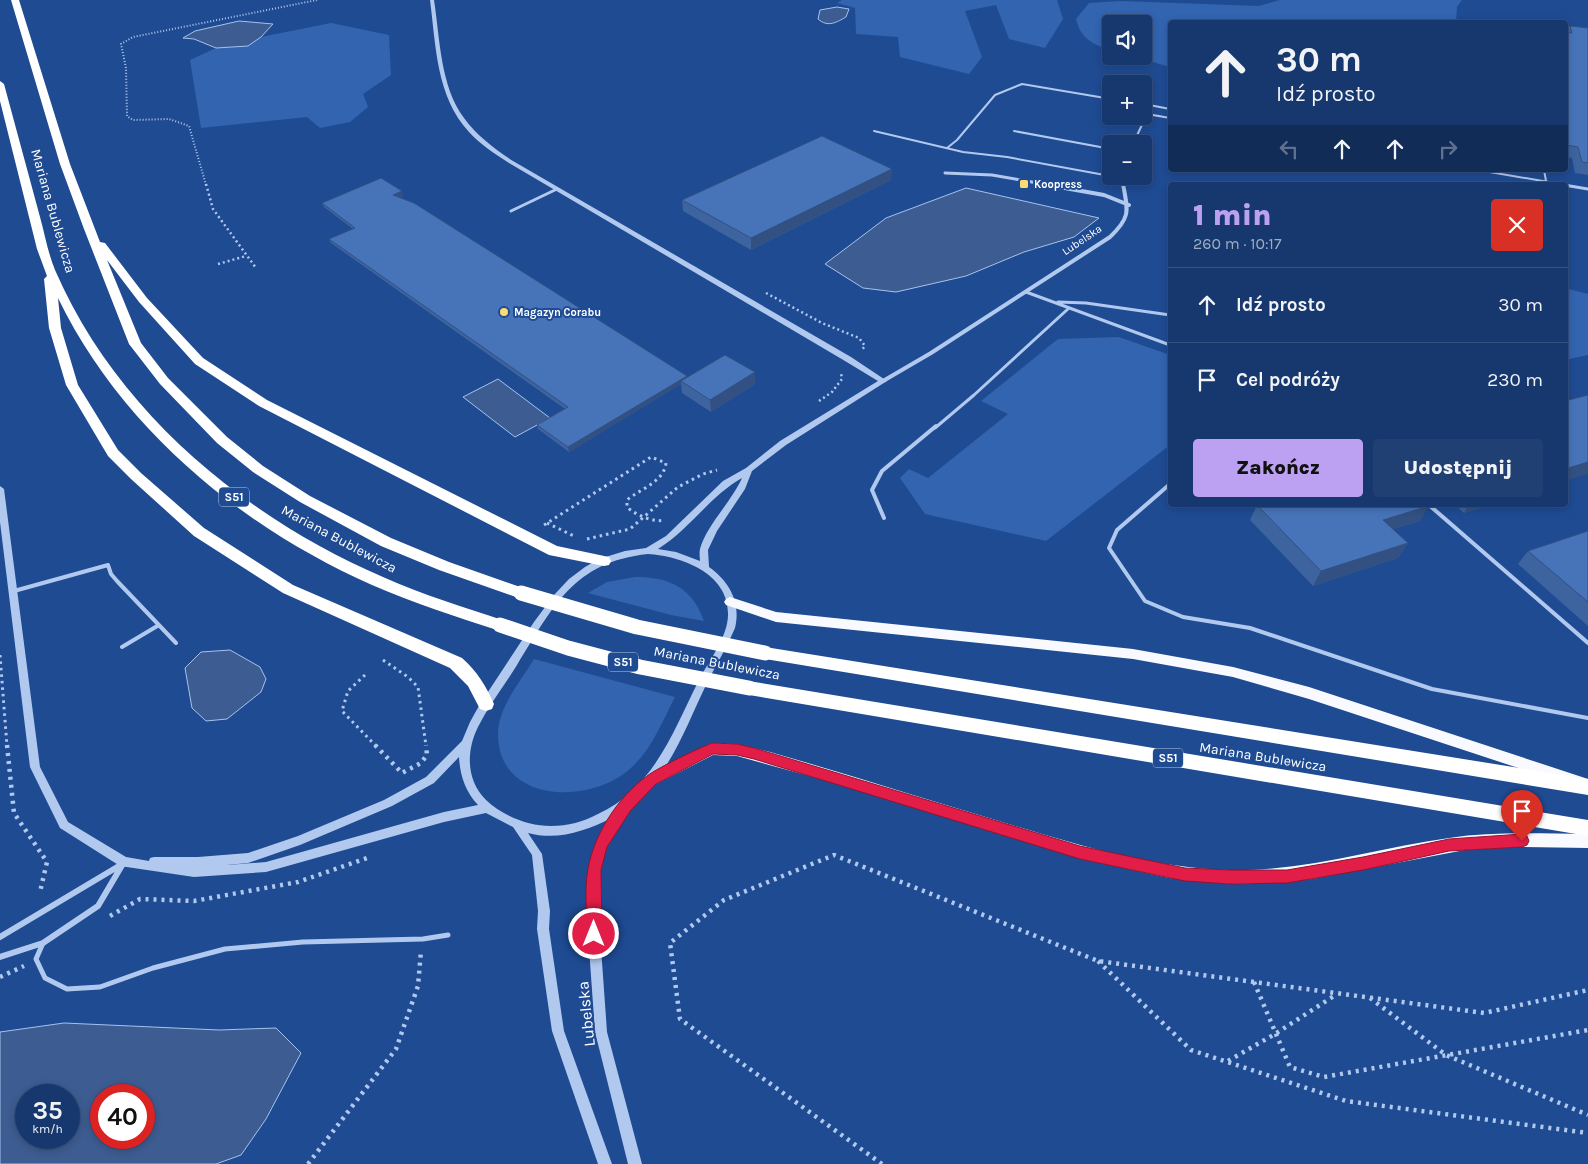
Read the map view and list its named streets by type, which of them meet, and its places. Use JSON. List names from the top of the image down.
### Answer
{
  "streets": {
    "highway": ["Mariana Bublewicza", "S51"],
    "street": ["Lubelska"]
  },
  "crossings": [
    ["Mariana Bublewicza", "S51"]
  ],
  "places": {
    "transit": ["Koopress"],
    "other": ["Magazyn Corabu"]
  },
  "page": {
    "map_buttons": ["+", "−"],
    "turn": ["30 m", "Idź prosto"],
    "heading": ["1 min", "260 m · 10:17"],
    "list": [
      {
        "name": "Idź prosto",
        "value": "30 m"
      },
      {
        "name": "Cel podróży",
        "value": "230 m"
      }
    ],
    "buttons": ["Zakończ", "Udostępnij"],
    "speed": "35 km/h",
    "limit": "40"
  }
}
